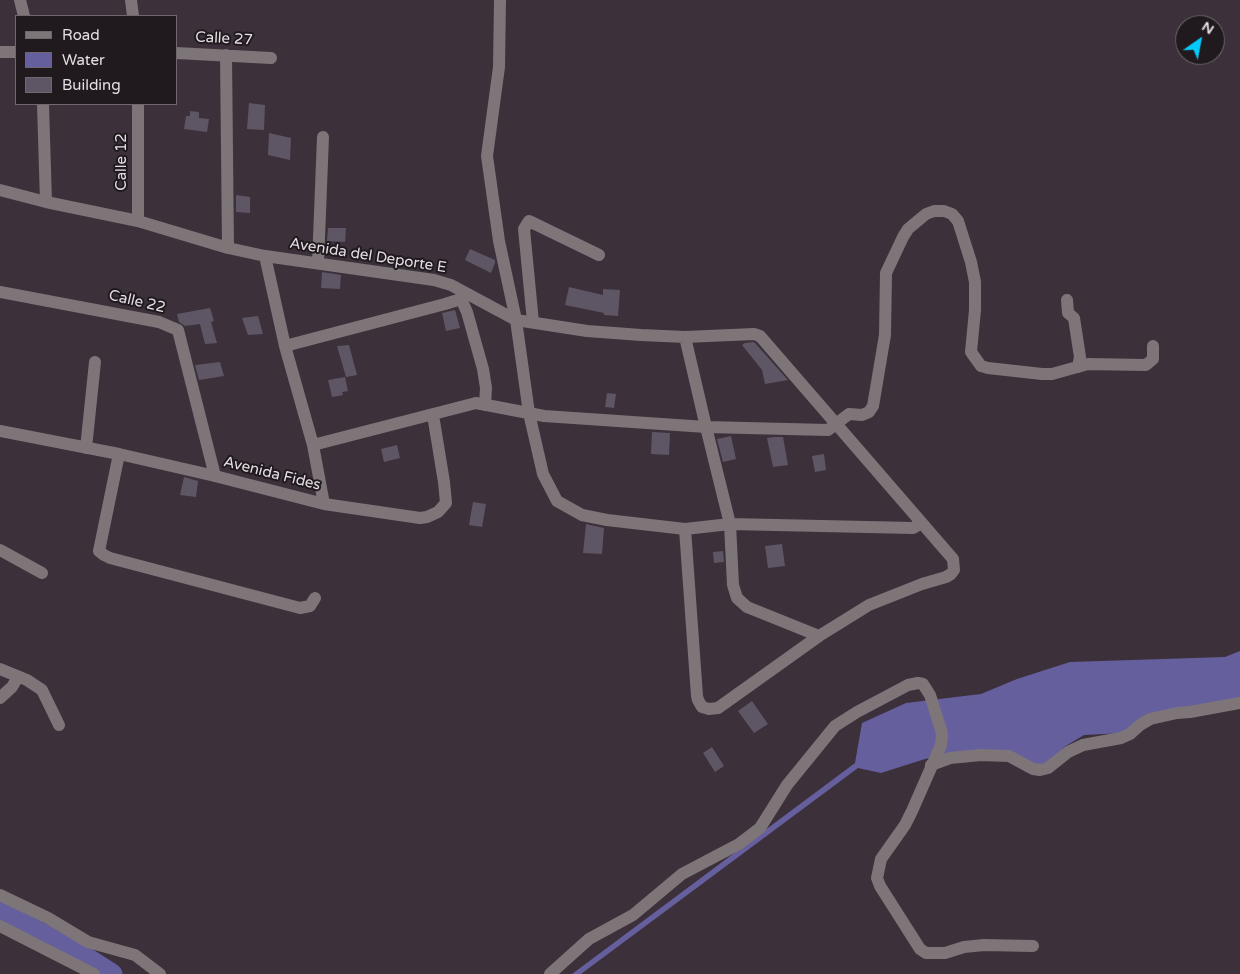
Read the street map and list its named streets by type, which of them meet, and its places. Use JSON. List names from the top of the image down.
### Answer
{
  "streets": {
    "street": [
      "Calle 27",
      "Calle 12",
      "Avenida del Deporte E",
      "Calle 22",
      "Avenida Fides"
    ]
  },
  "crossings": [
    ["Calle 12", "Avenida del Deporte E"],
    ["Calle 22", "Avenida Fides"]
  ],
  "legend": ["Road", "Water", "Building"],
  "north": "top right"
}
